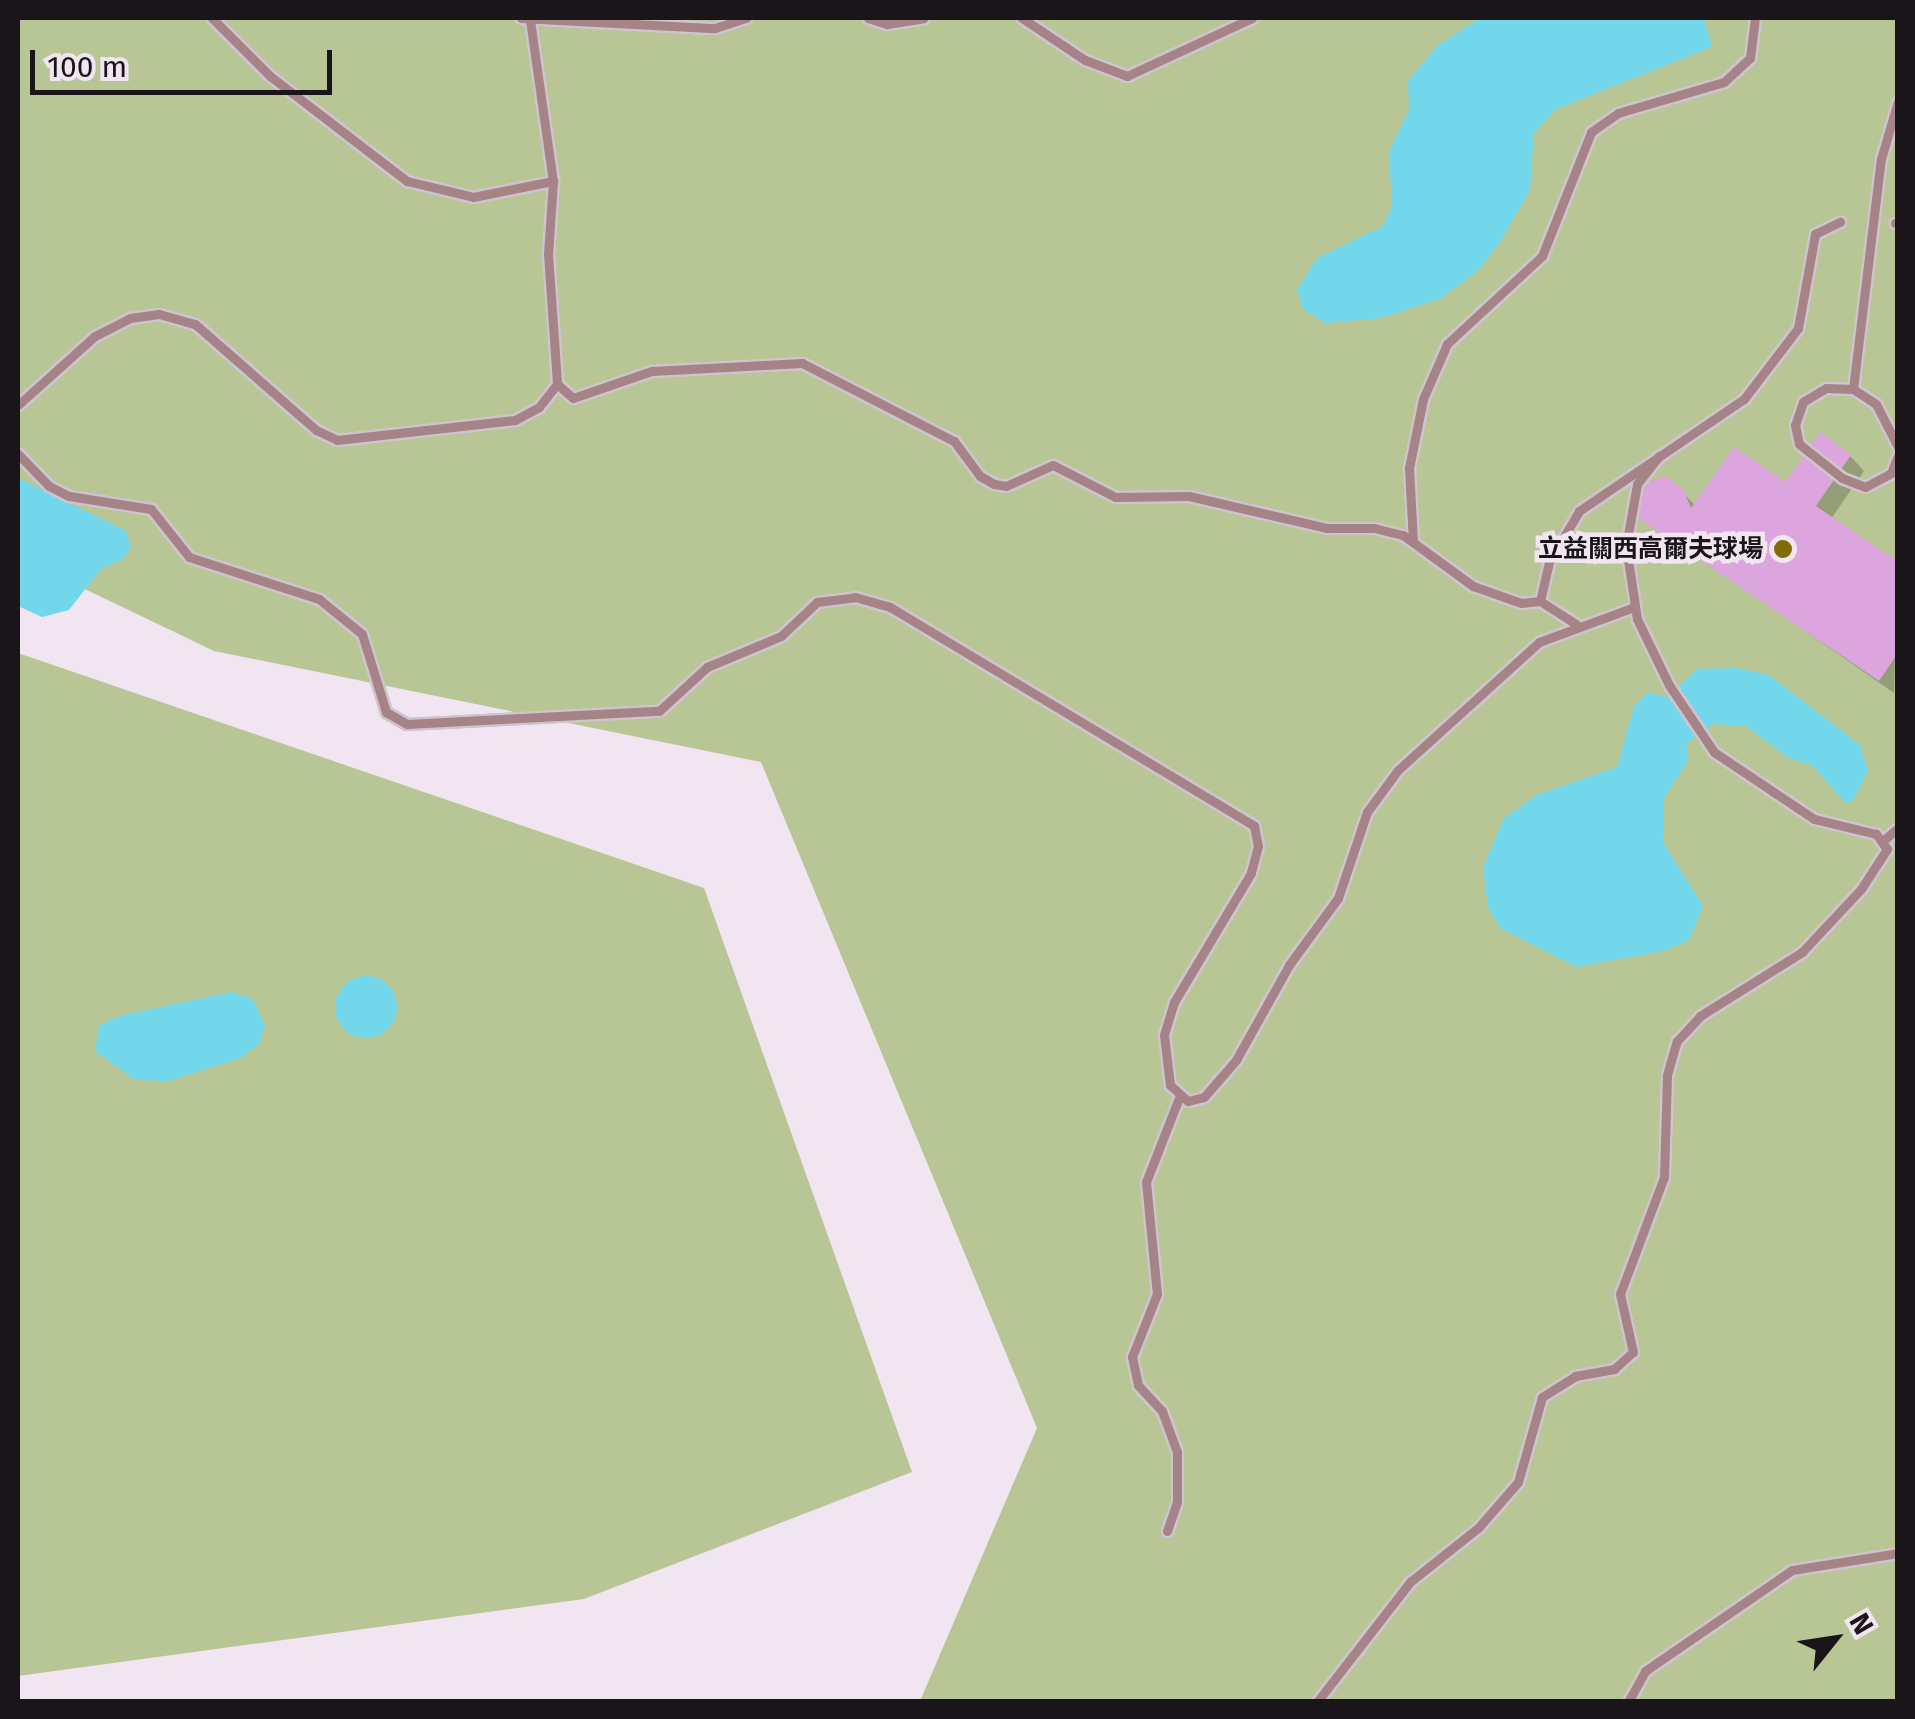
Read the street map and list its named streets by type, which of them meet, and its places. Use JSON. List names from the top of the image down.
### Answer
{
  "places": ["立益關西高爾夫球場"],
  "scale_bar": "100 m",
  "north": "top right"
}
